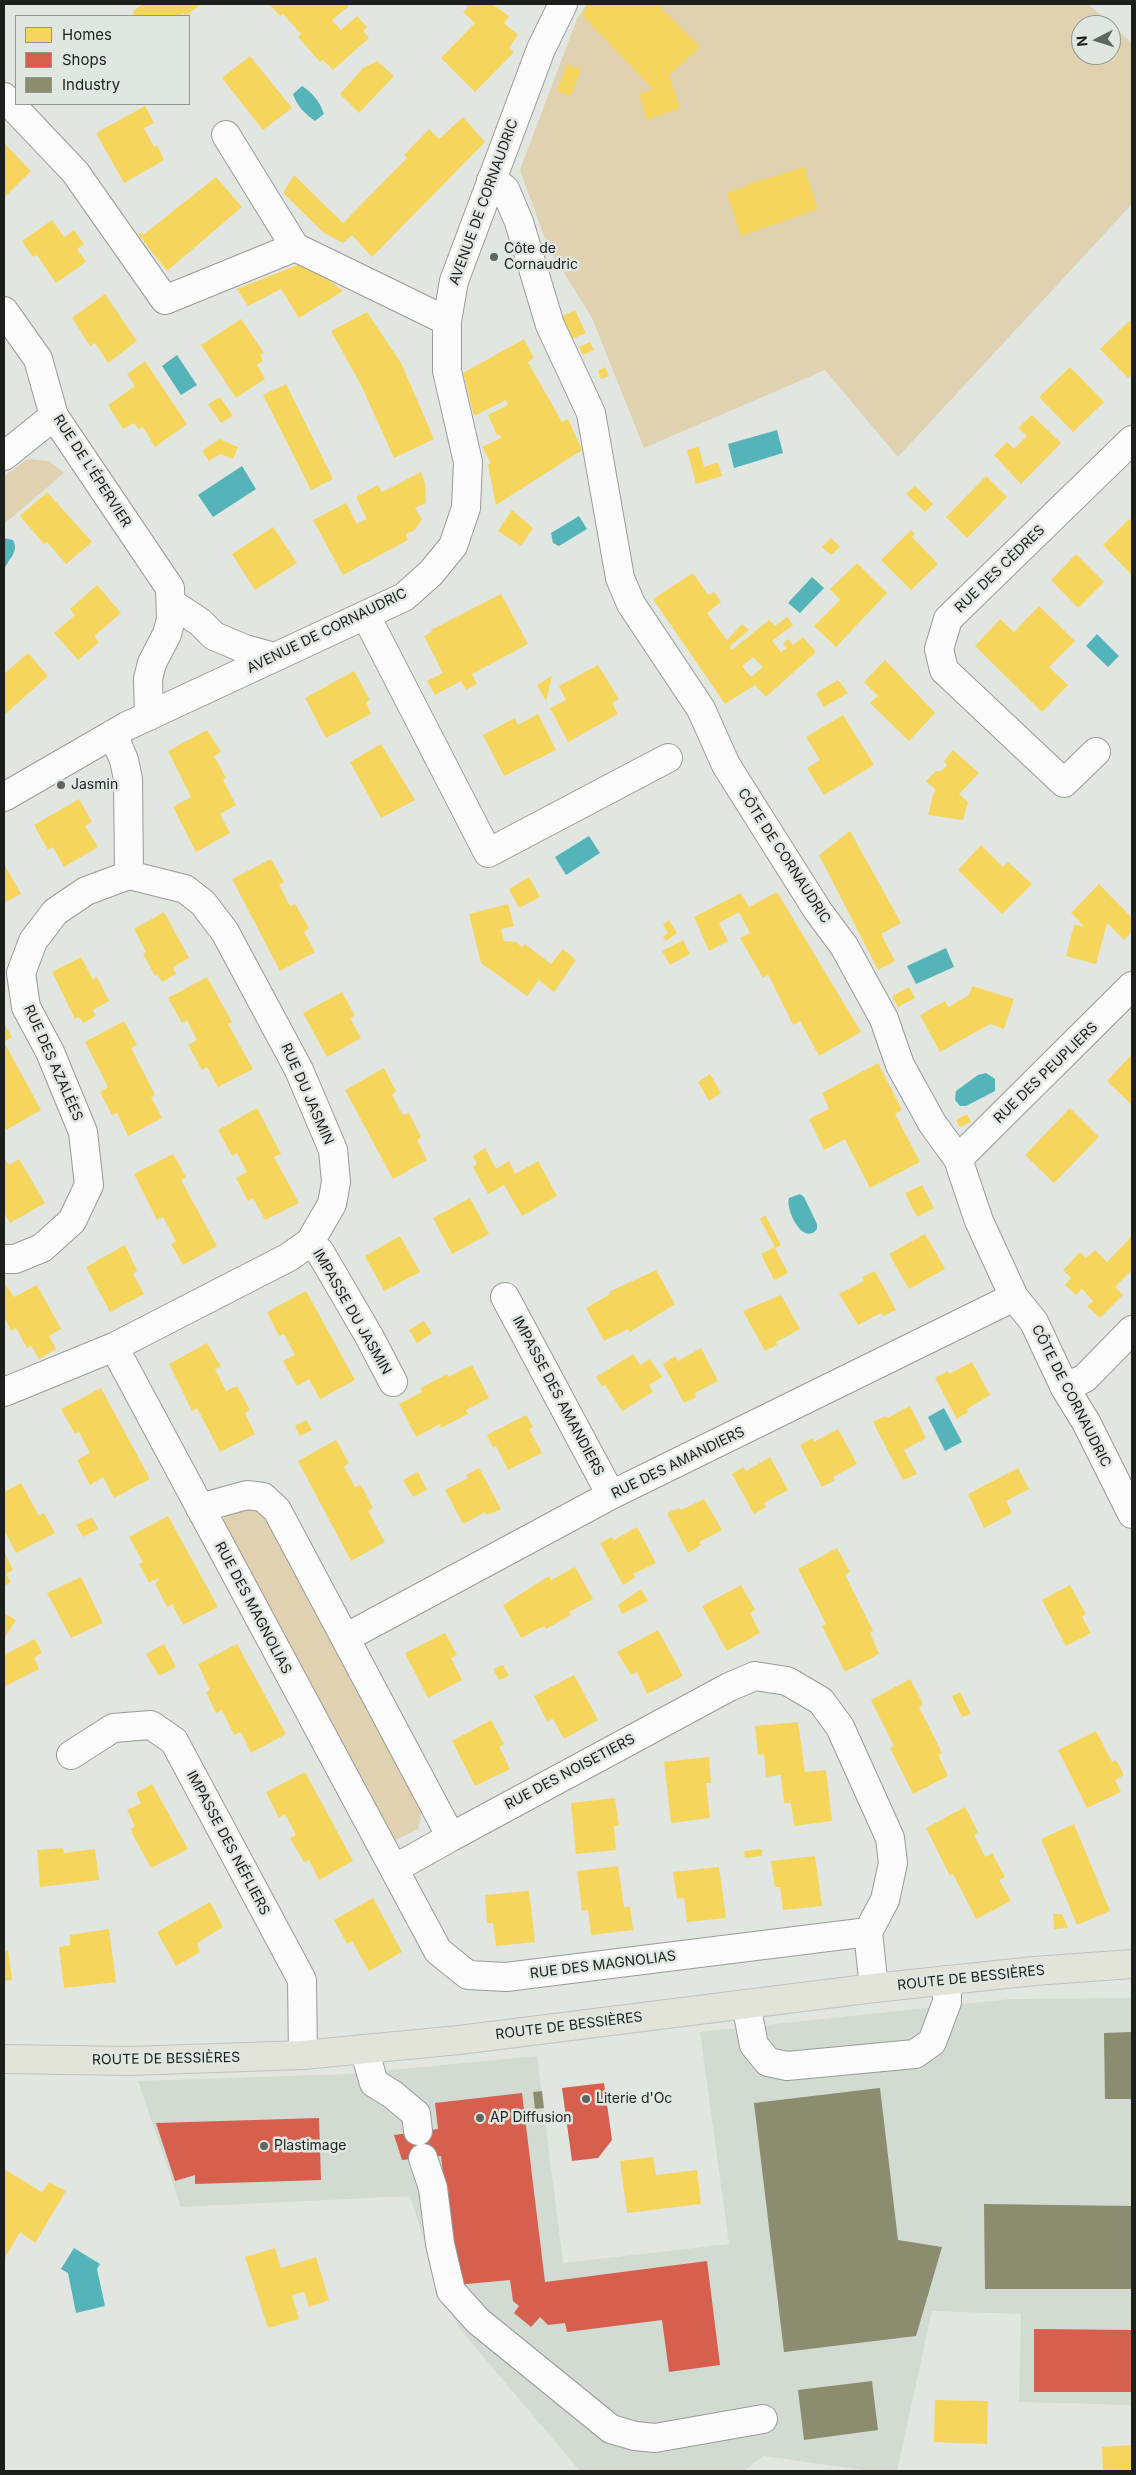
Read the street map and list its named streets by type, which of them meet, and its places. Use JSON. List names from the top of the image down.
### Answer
{
  "streets": {
    "main road": ["ROUTE DE BESSIÈRES"],
    "street": [
      "AVENUE DE CORNAUDRIC",
      "RUE DE L'ÉPERVIER",
      "RUE DES CÈDRES",
      "CÔTE DE CORNAUDRIC",
      "RUE DES AZALÉES",
      "RUE DES PEUPLIERS",
      "RUE DU JASMIN",
      "IMPASSE DU JASMIN",
      "IMPASSE DES AMANDIERS",
      "RUE DES AMANDIERS",
      "RUE DES MAGNOLIAS",
      "RUE DES NOISETIERS",
      "IMPASSE DES NÉFLIERS"
    ]
  },
  "crossings": [
    ["AVENUE DE CORNAUDRIC", "RUE DE L'ÉPERVIER"],
    ["AVENUE DE CORNAUDRIC", "CÔTE DE CORNAUDRIC"],
    ["CÔTE DE CORNAUDRIC", "RUE DES PEUPLIERS"],
    ["CÔTE DE CORNAUDRIC", "RUE DES AMANDIERS"],
    ["RUE DES AZALÉES", "RUE DU JASMIN"],
    ["RUE DU JASMIN", "IMPASSE DU JASMIN"],
    ["RUE DU JASMIN", "RUE DES MAGNOLIAS"],
    ["IMPASSE DES AMANDIERS", "RUE DES AMANDIERS"],
    ["RUE DES MAGNOLIAS", "RUE DES NOISETIERS"],
    ["IMPASSE DES NÉFLIERS", "ROUTE DE BESSIÈRES"]
  ],
  "places": [
    "Côte de Cornaudric",
    "Jasmin",
    "Literie d'Oc",
    "AP Diffusion",
    "Plastimage"
  ],
  "legend": ["Homes", "Shops", "Industry"],
  "north": "left"
}
